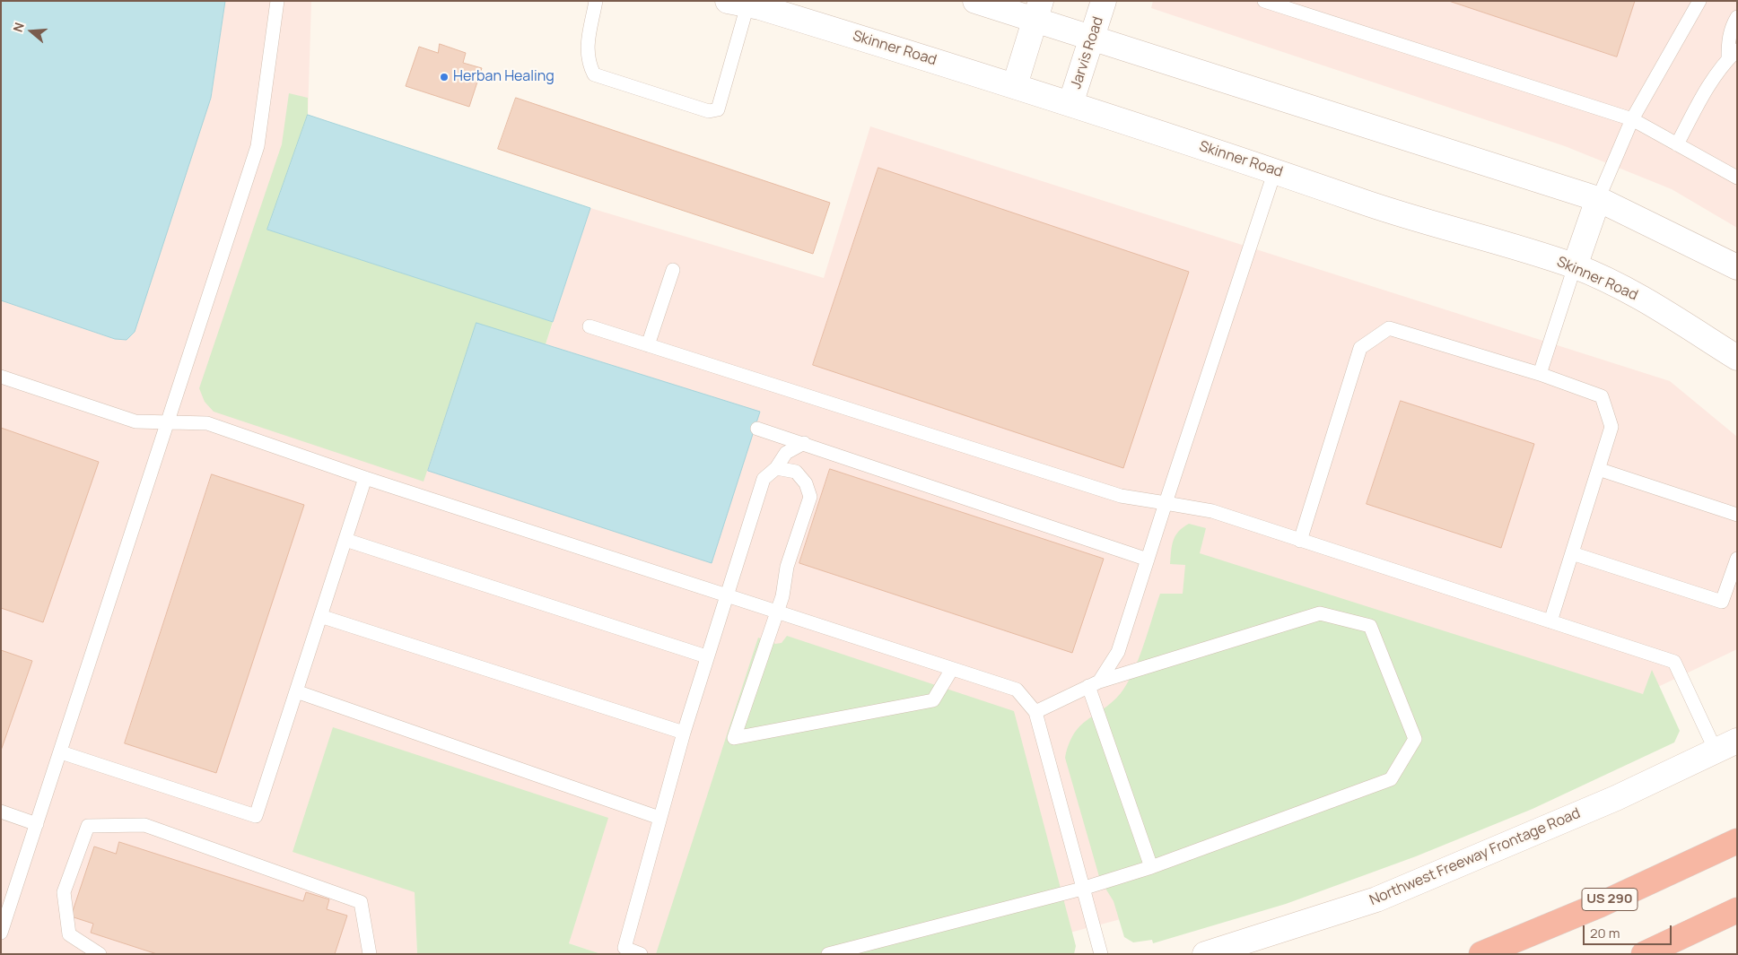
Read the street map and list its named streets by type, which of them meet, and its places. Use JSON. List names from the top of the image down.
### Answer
{
  "streets": {
    "highway": ["US 290"],
    "street": ["Skinner Road", "Jarvis Road", "Northwest Freeway Frontage Road"]
  },
  "crossings": [
    ["Skinner Road", "Jarvis Road"]
  ],
  "places": ["Herban Healing"],
  "scale_bar": "20 m",
  "north": "left"
}
